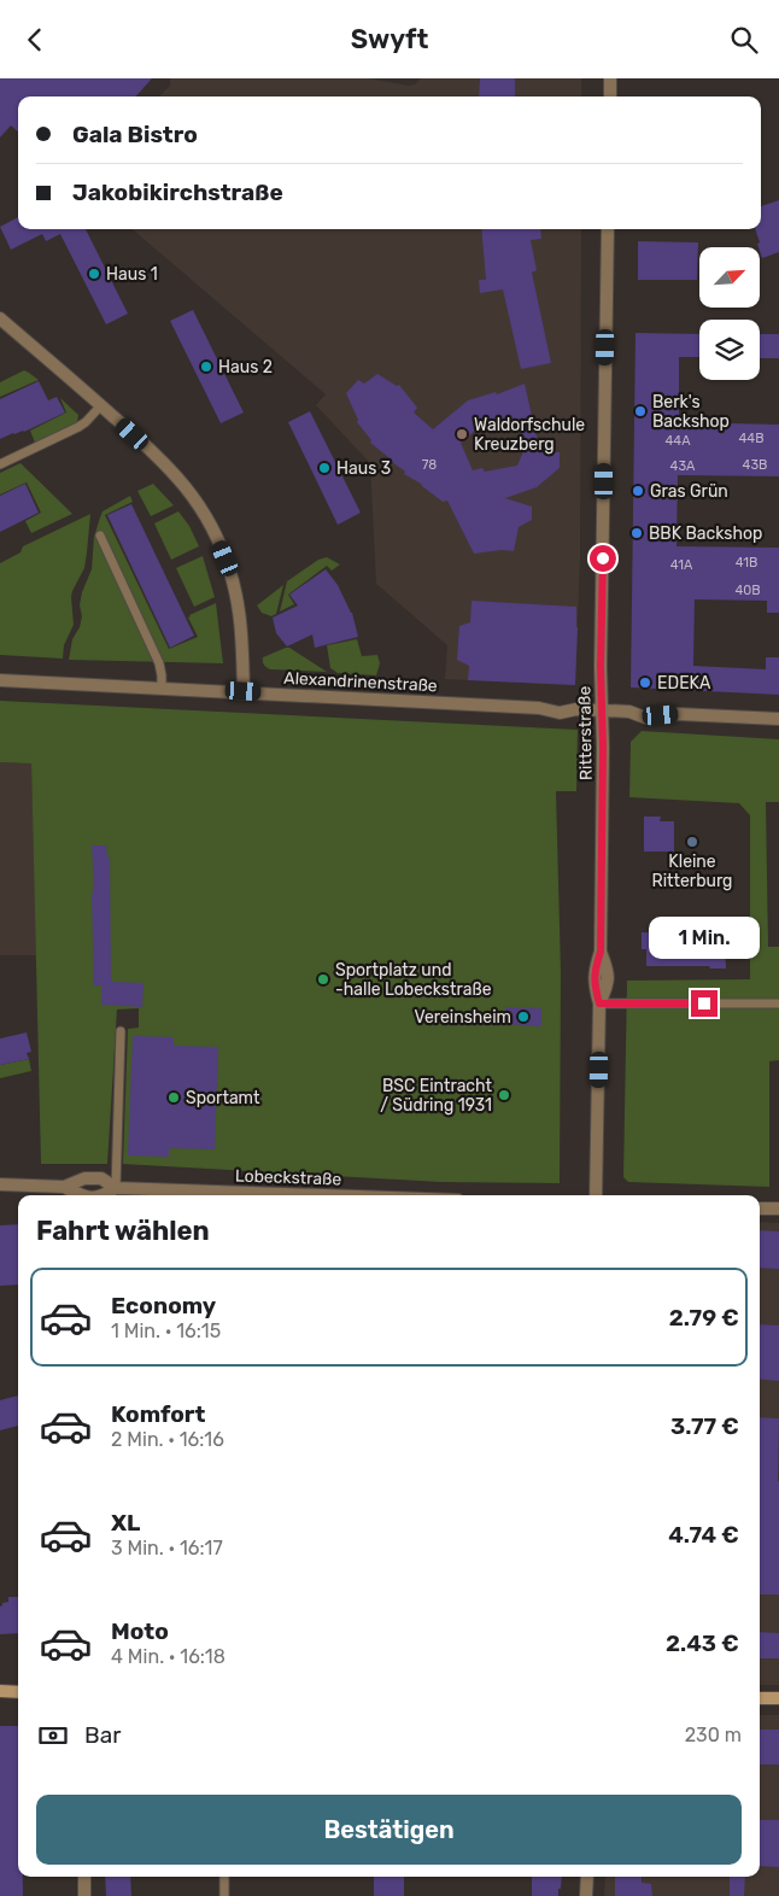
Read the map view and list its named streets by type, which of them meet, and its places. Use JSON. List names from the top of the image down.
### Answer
{
  "streets": {
    "street": ["Alexandrinenstraße", "Ritterstraße", "Lobeckstraße"]
  },
  "crossings": [
    ["Alexandrinenstraße", "Ritterstraße"]
  ],
  "places": [
    "Haus 1",
    "Haus 2",
    "Berk's Backshop",
    "Waldorfschule Kreuzberg",
    "Haus 3",
    "Gras Grün",
    "BBK Backshop",
    "EDEKA",
    "Kleine Ritterburg",
    "Sportplatz und -halle Lobeckstraße",
    "Vereinsheim",
    "BSC Eintracht / Südring 1931",
    "Sportamt"
  ],
  "house_numbers": [
    "44B",
    "44A",
    "78",
    "43B",
    "43A",
    "41B",
    "41A",
    "40B"
  ],
  "north": "top right",
  "page": {
    "header": "Swyft",
    "banner": ["Gala Bistro", "Jakobikirchstraße"],
    "bubble": "1 Min.",
    "heading": "Fahrt wählen",
    "list": [
      {
        "name": "Economy",
        "note": "1 Min. · 16:15",
        "value": "2.79 €"
      },
      {
        "name": "Komfort",
        "note": "2 Min. · 16:16",
        "value": "3.77 €"
      },
      {
        "name": "XL",
        "note": "3 Min. · 16:17",
        "value": "4.74 €"
      },
      {
        "name": "Moto",
        "note": "4 Min. · 16:18",
        "value": "2.43 €"
      }
    ],
    "pay": ["Bar", "230 m"],
    "buttons": "Bestätigen"
  }
}
